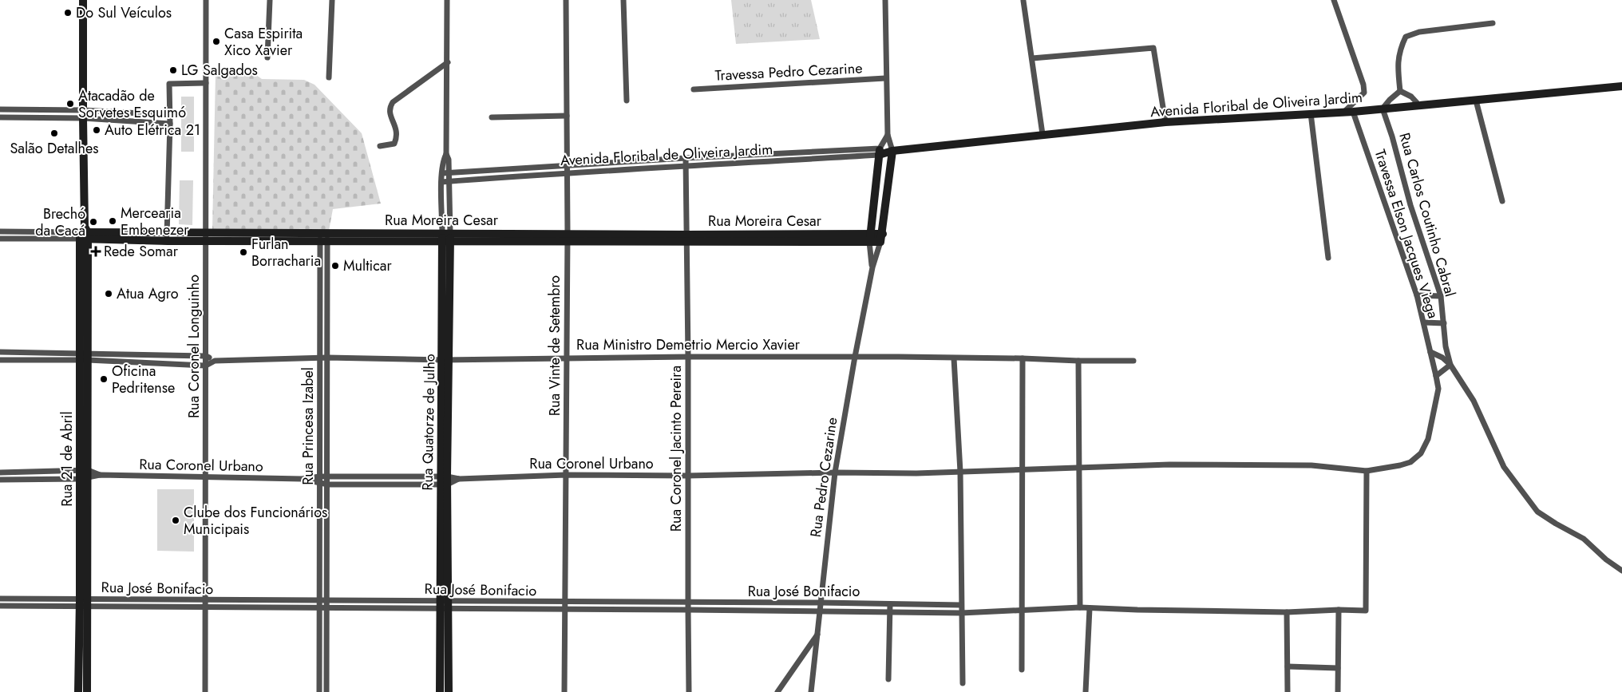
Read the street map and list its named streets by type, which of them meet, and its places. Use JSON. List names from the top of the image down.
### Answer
{
  "streets": {
    "street": [
      "Travessa Pedro Cezarine",
      "Avenida Floribal de Oliveira Jardim",
      "Rua Carlos Coutinho Cabral",
      "Rua Moreira Cesar",
      "Travessa Elson Jacques Viega",
      "Rua Ministro Demetrio Mercio Xavier",
      "Rua Vinte de Setembro",
      "Rua Coronel Longuinho",
      "Rua Quatorze de Julho",
      "Rua Princesa Izabel",
      "Rua Coronel Jacinto Pereira",
      "Rua 21 de Abril",
      "Rua Coronel Urbano",
      "Rua Pedro Cezarine",
      "Rua José Bonifacio"
    ]
  },
  "crossings": [
    ["Avenida Floribal de Oliveira Jardim", "Rua Carlos Coutinho Cabral"],
    ["Avenida Floribal de Oliveira Jardim", "Travessa Elson Jacques Viega"],
    ["Avenida Floribal de Oliveira Jardim", "Rua Vinte de Setembro"],
    ["Avenida Floribal de Oliveira Jardim", "Rua Quatorze de Julho"],
    ["Avenida Floribal de Oliveira Jardim", "Rua Coronel Jacinto Pereira"],
    ["Avenida Floribal de Oliveira Jardim", "Rua Pedro Cezarine"],
    ["Rua Moreira Cesar", "Rua Vinte de Setembro"],
    ["Rua Moreira Cesar", "Rua Coronel Longuinho"],
    ["Rua Moreira Cesar", "Rua Quatorze de Julho"],
    ["Rua Moreira Cesar", "Rua Princesa Izabel"],
    ["Rua Moreira Cesar", "Rua Coronel Jacinto Pereira"],
    ["Rua Moreira Cesar", "Rua 21 de Abril"],
    ["Rua Moreira Cesar", "Rua Pedro Cezarine"],
    ["Travessa Elson Jacques Viega", "Rua Coronel Urbano"],
    ["Travessa Elson Jacques Viega", "Rua José Bonifacio"],
    ["Rua Ministro Demetrio Mercio Xavier", "Rua Vinte de Setembro"],
    ["Rua Ministro Demetrio Mercio Xavier", "Rua Coronel Longuinho"],
    ["Rua Ministro Demetrio Mercio Xavier", "Rua Quatorze de Julho"],
    ["Rua Ministro Demetrio Mercio Xavier", "Rua Princesa Izabel"],
    ["Rua Ministro Demetrio Mercio Xavier", "Rua Coronel Jacinto Pereira"],
    ["Rua Ministro Demetrio Mercio Xavier", "Rua Pedro Cezarine"],
    ["Rua Vinte de Setembro", "Rua Coronel Urbano"],
    ["Rua Vinte de Setembro", "Rua José Bonifacio"],
    ["Rua Coronel Longuinho", "Rua Coronel Urbano"],
    ["Rua Coronel Longuinho", "Rua José Bonifacio"],
    ["Rua Quatorze de Julho", "Rua Coronel Urbano"],
    ["Rua Quatorze de Julho", "Rua José Bonifacio"],
    ["Rua Princesa Izabel", "Rua Coronel Urbano"],
    ["Rua Princesa Izabel", "Rua José Bonifacio"],
    ["Rua Coronel Jacinto Pereira", "Rua Coronel Urbano"],
    ["Rua Coronel Jacinto Pereira", "Rua José Bonifacio"],
    ["Rua 21 de Abril", "Rua Coronel Urbano"],
    ["Rua 21 de Abril", "Rua José Bonifacio"],
    ["Rua Coronel Urbano", "Rua Pedro Cezarine"],
    ["Rua Pedro Cezarine", "Rua José Bonifacio"]
  ],
  "places": {
    "other": [
      "Do Sul Veículos",
      "Casa Espirita Xico Xavier",
      "LG Salgados",
      "Atacadão de Sorvetes Esquimó",
      "Auto Elétrica 21",
      "Salão Detalhes",
      "Mercearia Embenezer",
      "Brechó da Cacá",
      "Furlan Borracharia",
      "Multicar",
      "Atua Agro",
      "Oficina Pedritense",
      "Clube dos Funcionários Municipais"
    ],
    "health": ["Rede Somar"]
  }
}
